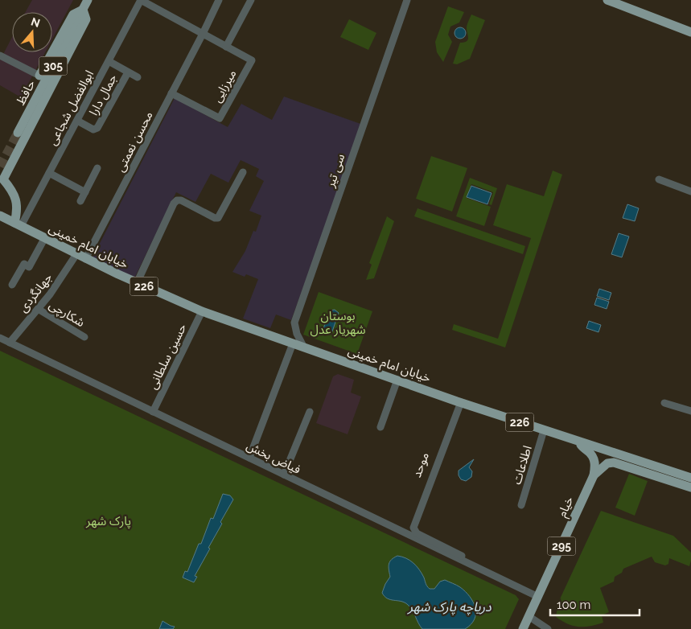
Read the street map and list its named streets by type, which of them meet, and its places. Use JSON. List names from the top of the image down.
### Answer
{
  "streets": {
    "main road": [
      "305",
      "حافظ",
      "خیابان امام خمینی",
      "226",
      "خیام",
      "295"
    ],
    "street": [
      "میرزایی",
      "جمال دارا",
      "ابوالفضل شجاعی",
      "محسن نعمتی",
      "سی تیر",
      "جهانگردی",
      "شکارچی",
      "حسین سلطانی",
      "فیاض بخش",
      "موحد",
      "اطلاعات"
    ]
  },
  "crossings": [
    ["305", "حافظ"],
    ["305", "ابوالفضل شجاعی"],
    ["305", "خیابان امام خمینی"],
    ["میرزایی", "محسن نعمتی"],
    ["جمال دارا", "ابوالفضل شجاعی"],
    ["ابوالفضل شجاعی", "خیابان امام خمینی"],
    ["محسن نعمتی", "خیابان امام خمینی"],
    ["سی تیر", "خیابان امام خمینی"],
    ["خیابان امام خمینی", "جهانگردی"],
    ["خیابان امام خمینی", "حسین سلطانی"],
    ["خیابان امام خمینی", "موحد"],
    ["خیابان امام خمینی", "اطلاعات"],
    ["خیابان امام خمینی", "خیام"],
    ["جهانگردی", "شکارچی"],
    ["جهانگردی", "فیاض بخش"],
    ["حسین سلطانی", "فیاض بخش"],
    ["فیاض بخش", "موحد"],
    ["فیاض بخش", "خیام"]
  ],
  "water": ["دریاچه پارک شهر"],
  "parks": ["بوستان شهریار عدل", "پارک شهر"],
  "scale_bar": "100 m",
  "north": "top"
}
